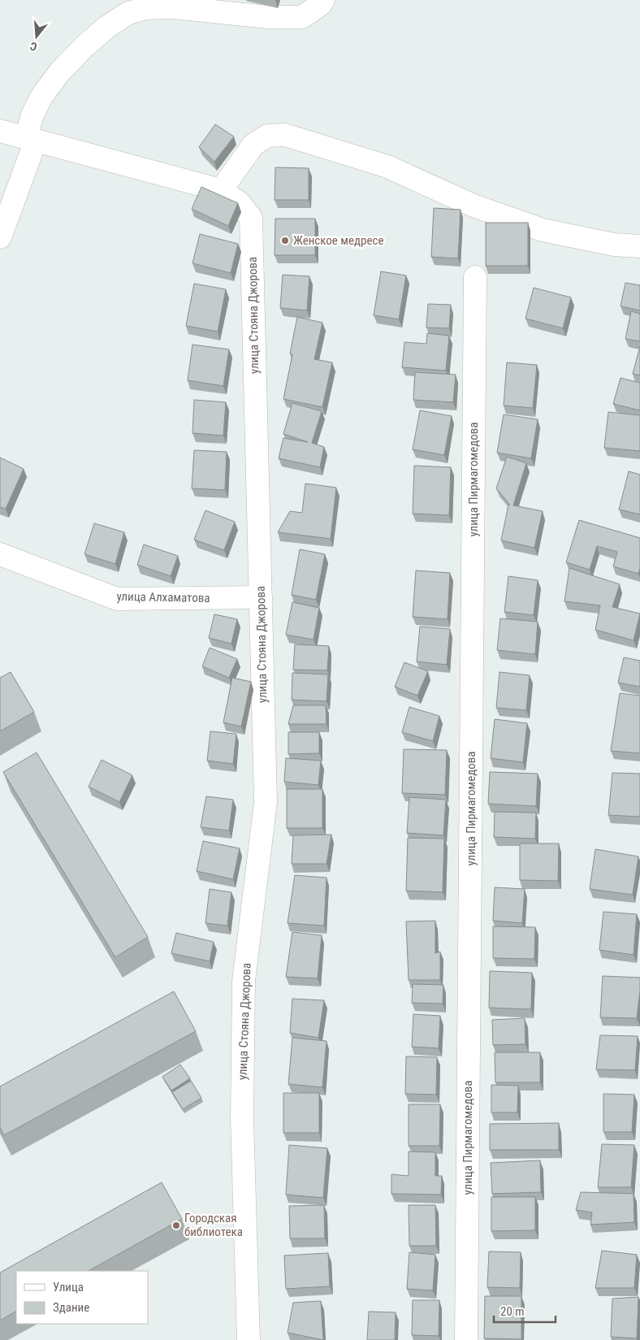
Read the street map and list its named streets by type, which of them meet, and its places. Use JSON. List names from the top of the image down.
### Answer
{
  "streets": {
    "street": ["улица Стояна Джорова", "улица Пирмагомедова", "улица Алхаматова"]
  },
  "crossings": [
    ["улица Стояна Джорова", "улица Алхаматова"]
  ],
  "places": ["Женское медресе", "Городская библиотека"],
  "legend": ["Улица", "Здание"],
  "scale_bar": "20 m",
  "north": "bottom"
}
